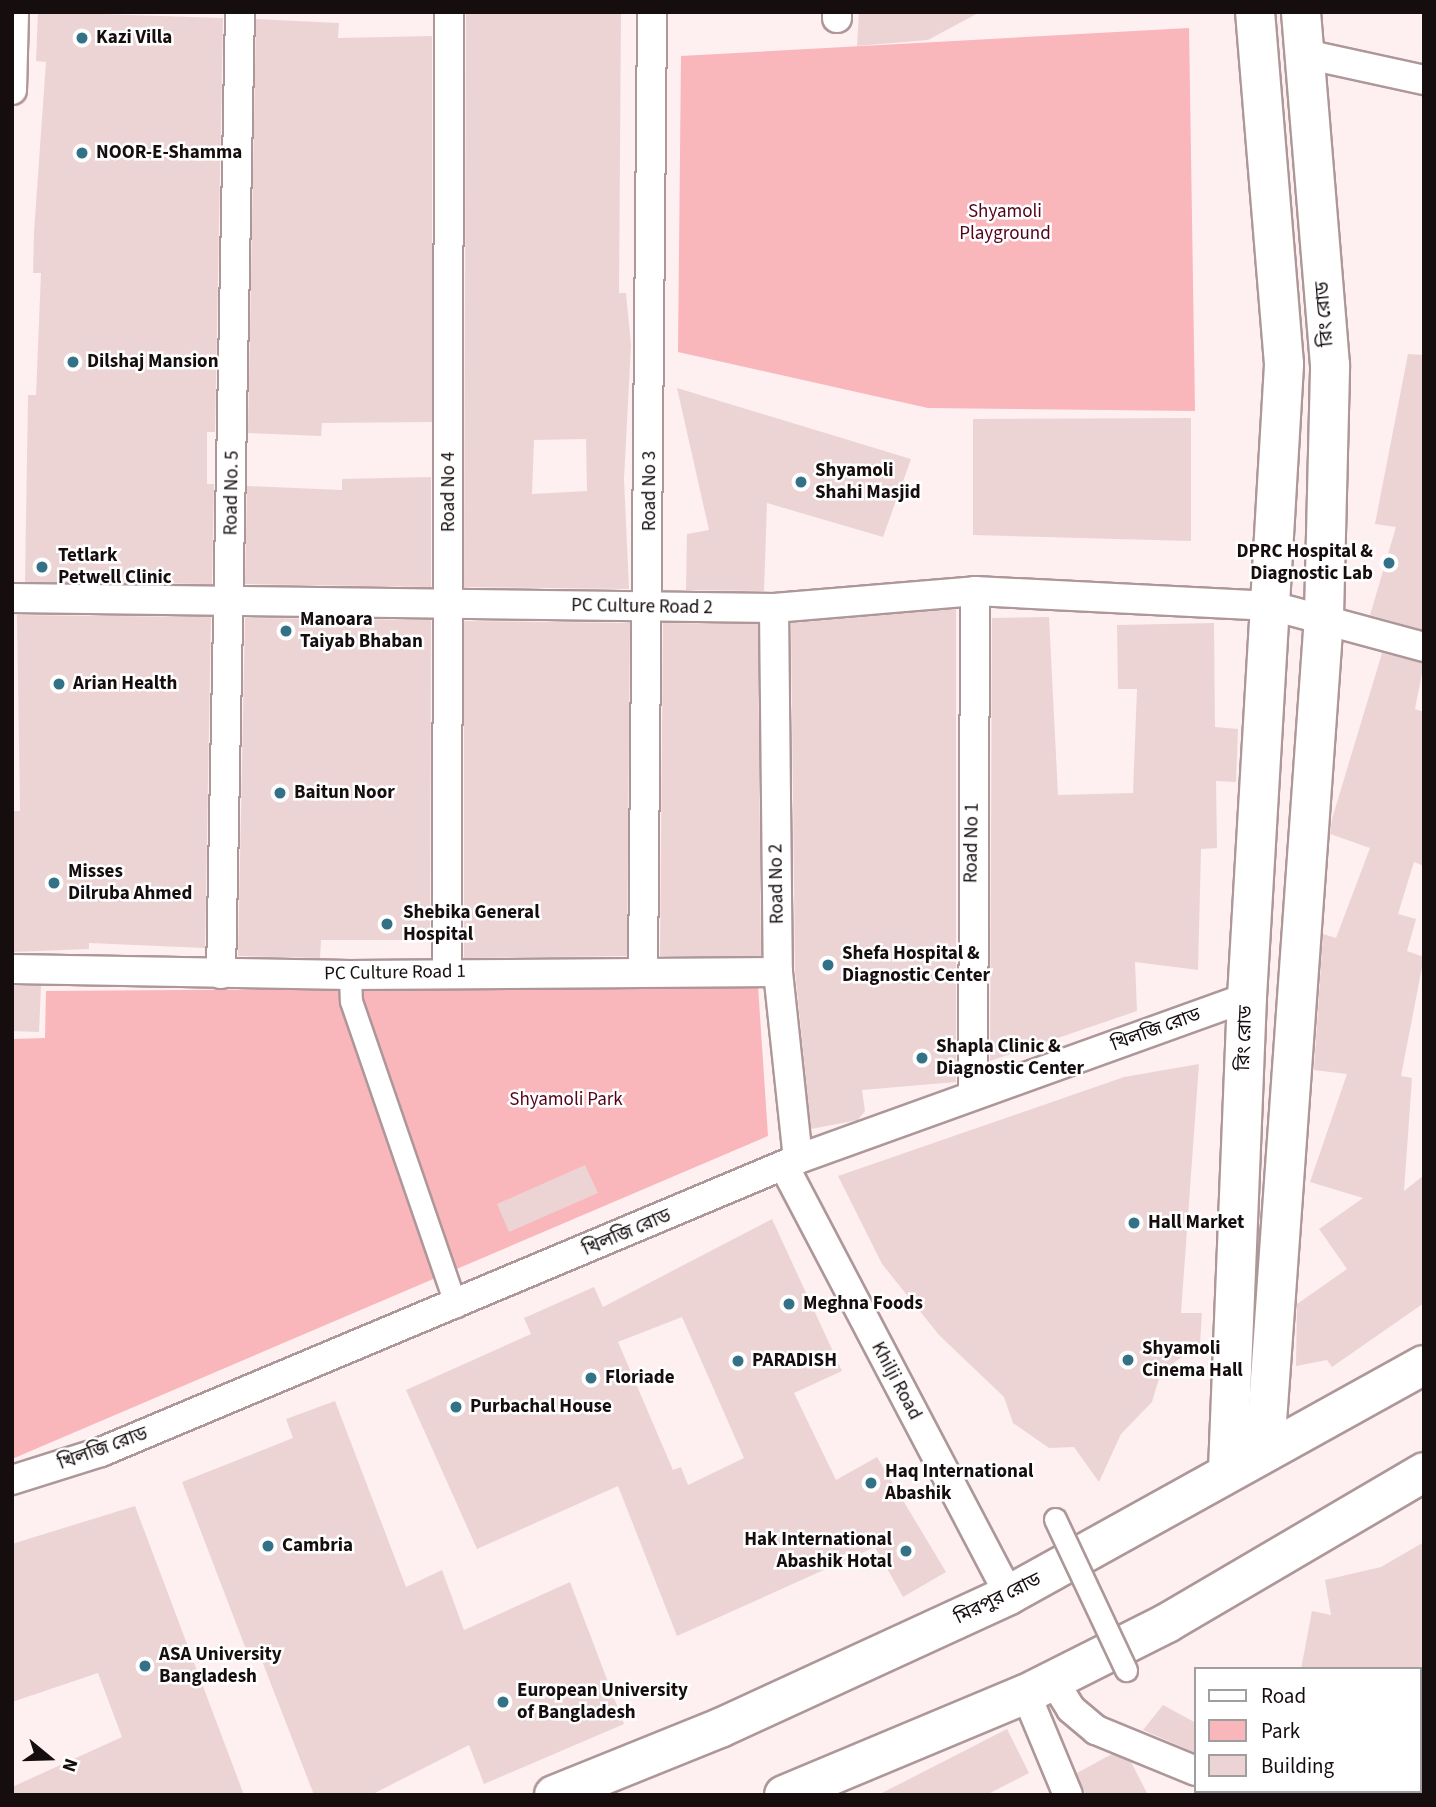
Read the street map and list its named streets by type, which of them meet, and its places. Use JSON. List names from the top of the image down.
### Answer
{
  "streets": {
    "main road": ["রিং রোড", "মিরপুর রোড"],
    "street": [
      "Road No 3",
      "Road No 4",
      "Road No. 5",
      "PC Culture Road 2",
      "Road No 1",
      "Road No 2",
      "PC Culture Road 1",
      "খিলজি রোড",
      "Khilji Road"
    ]
  },
  "crossings": [
    ["রিং রোড", "PC Culture Road 2"],
    ["রিং রোড", "খিলজি রোড"],
    ["রিং রোড", "মিরপুর রোড"],
    ["Road No 3", "PC Culture Road 2"],
    ["Road No 3", "PC Culture Road 1"],
    ["Road No 4", "PC Culture Road 2"],
    ["Road No 4", "PC Culture Road 1"],
    ["Road No. 5", "PC Culture Road 2"],
    ["Road No. 5", "PC Culture Road 1"],
    ["PC Culture Road 2", "Road No 1"],
    ["PC Culture Road 2", "Road No 2"],
    ["Road No 1", "খিলজি রোড"],
    ["Road No 2", "PC Culture Road 1"],
    ["Road No 2", "খিলজি রোড"],
    ["Road No 2", "Khilji Road"],
    ["খিলজি রোড", "Khilji Road"],
    ["Khilji Road", "মিরপুর রোড"]
  ],
  "parks": ["Shyamoli Playground", "Shyamoli Park"],
  "places": [
    "Kazi Villa",
    "NOOR-E-Shamma",
    "Dilshaj Mansion",
    "Shyamoli Shahi Masjid",
    "DPRC Hospital & Diagnostic Lab",
    "Tetlark Petwell Clinic",
    "Manoara Taiyab Bhaban",
    "Arian Health",
    "Baitun Noor",
    "Misses Dilruba Ahmed",
    "Shebika General Hospital",
    "Shefa Hospital & Diagnostic Center",
    "Shapla Clinic & Diagnostic Center",
    "Hall Market",
    "Meghna Foods",
    "Shyamoli Cinema Hall",
    "PARADISH",
    "Floriade",
    "Purbachal House",
    "Haq International Abashik",
    "Cambria",
    "Hak International Abashik Hotal",
    "ASA University Bangladesh",
    "European University of Bangladesh"
  ],
  "legend": ["Road", "Park", "Building"],
  "north": "right"
}
